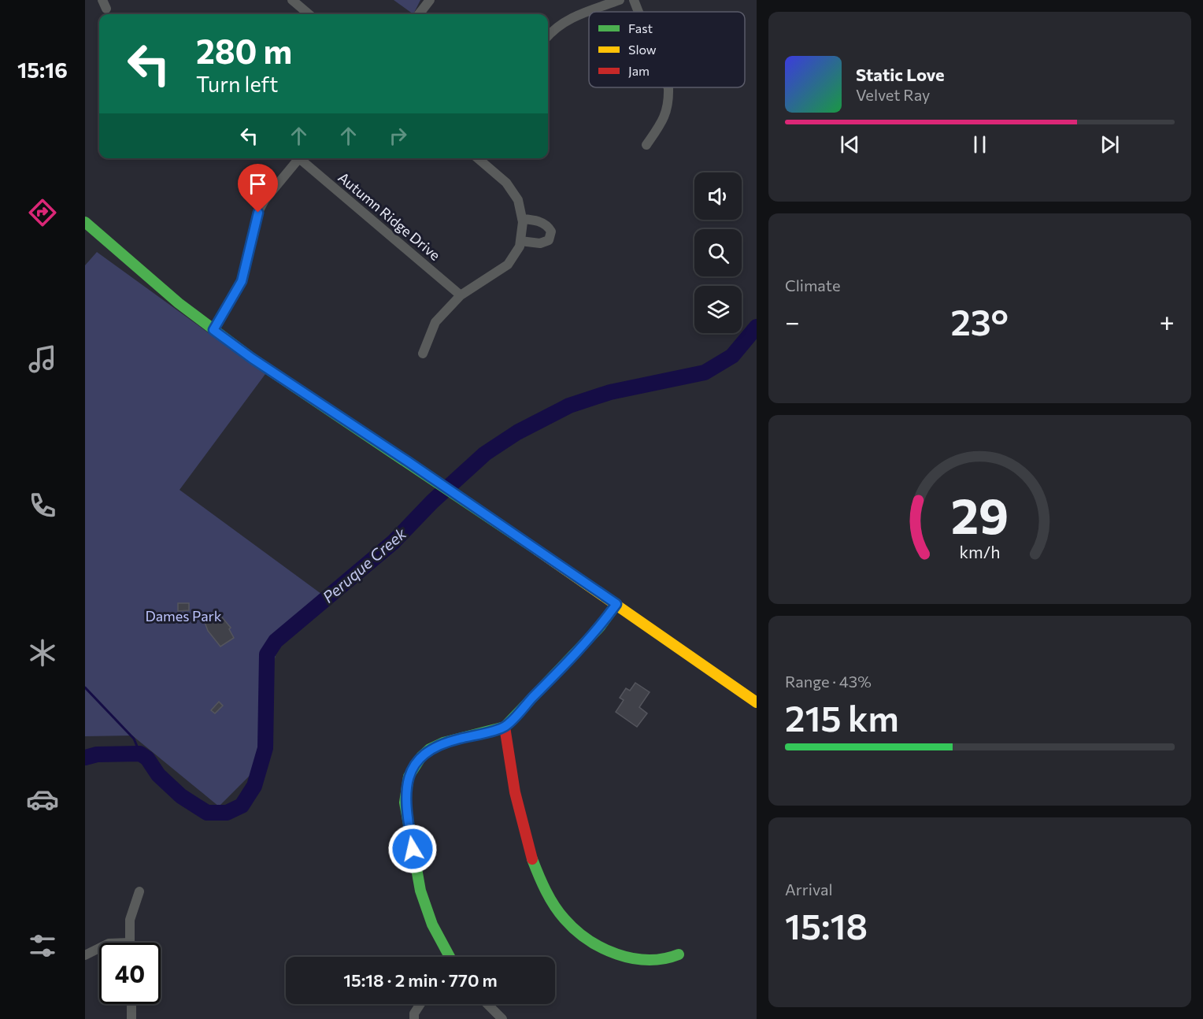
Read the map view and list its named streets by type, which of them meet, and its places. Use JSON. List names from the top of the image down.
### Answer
{
  "streets": {
    "street": ["Autumn Ridge Drive"]
  },
  "water": ["Peruque Creek"],
  "parks": ["Dames Park"],
  "legend": ["Fast", "Slow", "Jam"],
  "page": {
    "tabs": "15:16",
    "turn": ["280 m", "Turn left"],
    "song": ["Static Love", "Velvet Ray"],
    "tile": [
      "Climate",
      ["Range · 43%", "215 km"],
      ["Arrival", "15:18"]
    ],
    "heat": ["−", "23°", "+"],
    "limit": "40",
    "trip": "15:18 · 2 min · 770 m",
    "gauge": ["29", "km/h"]
  }
}
